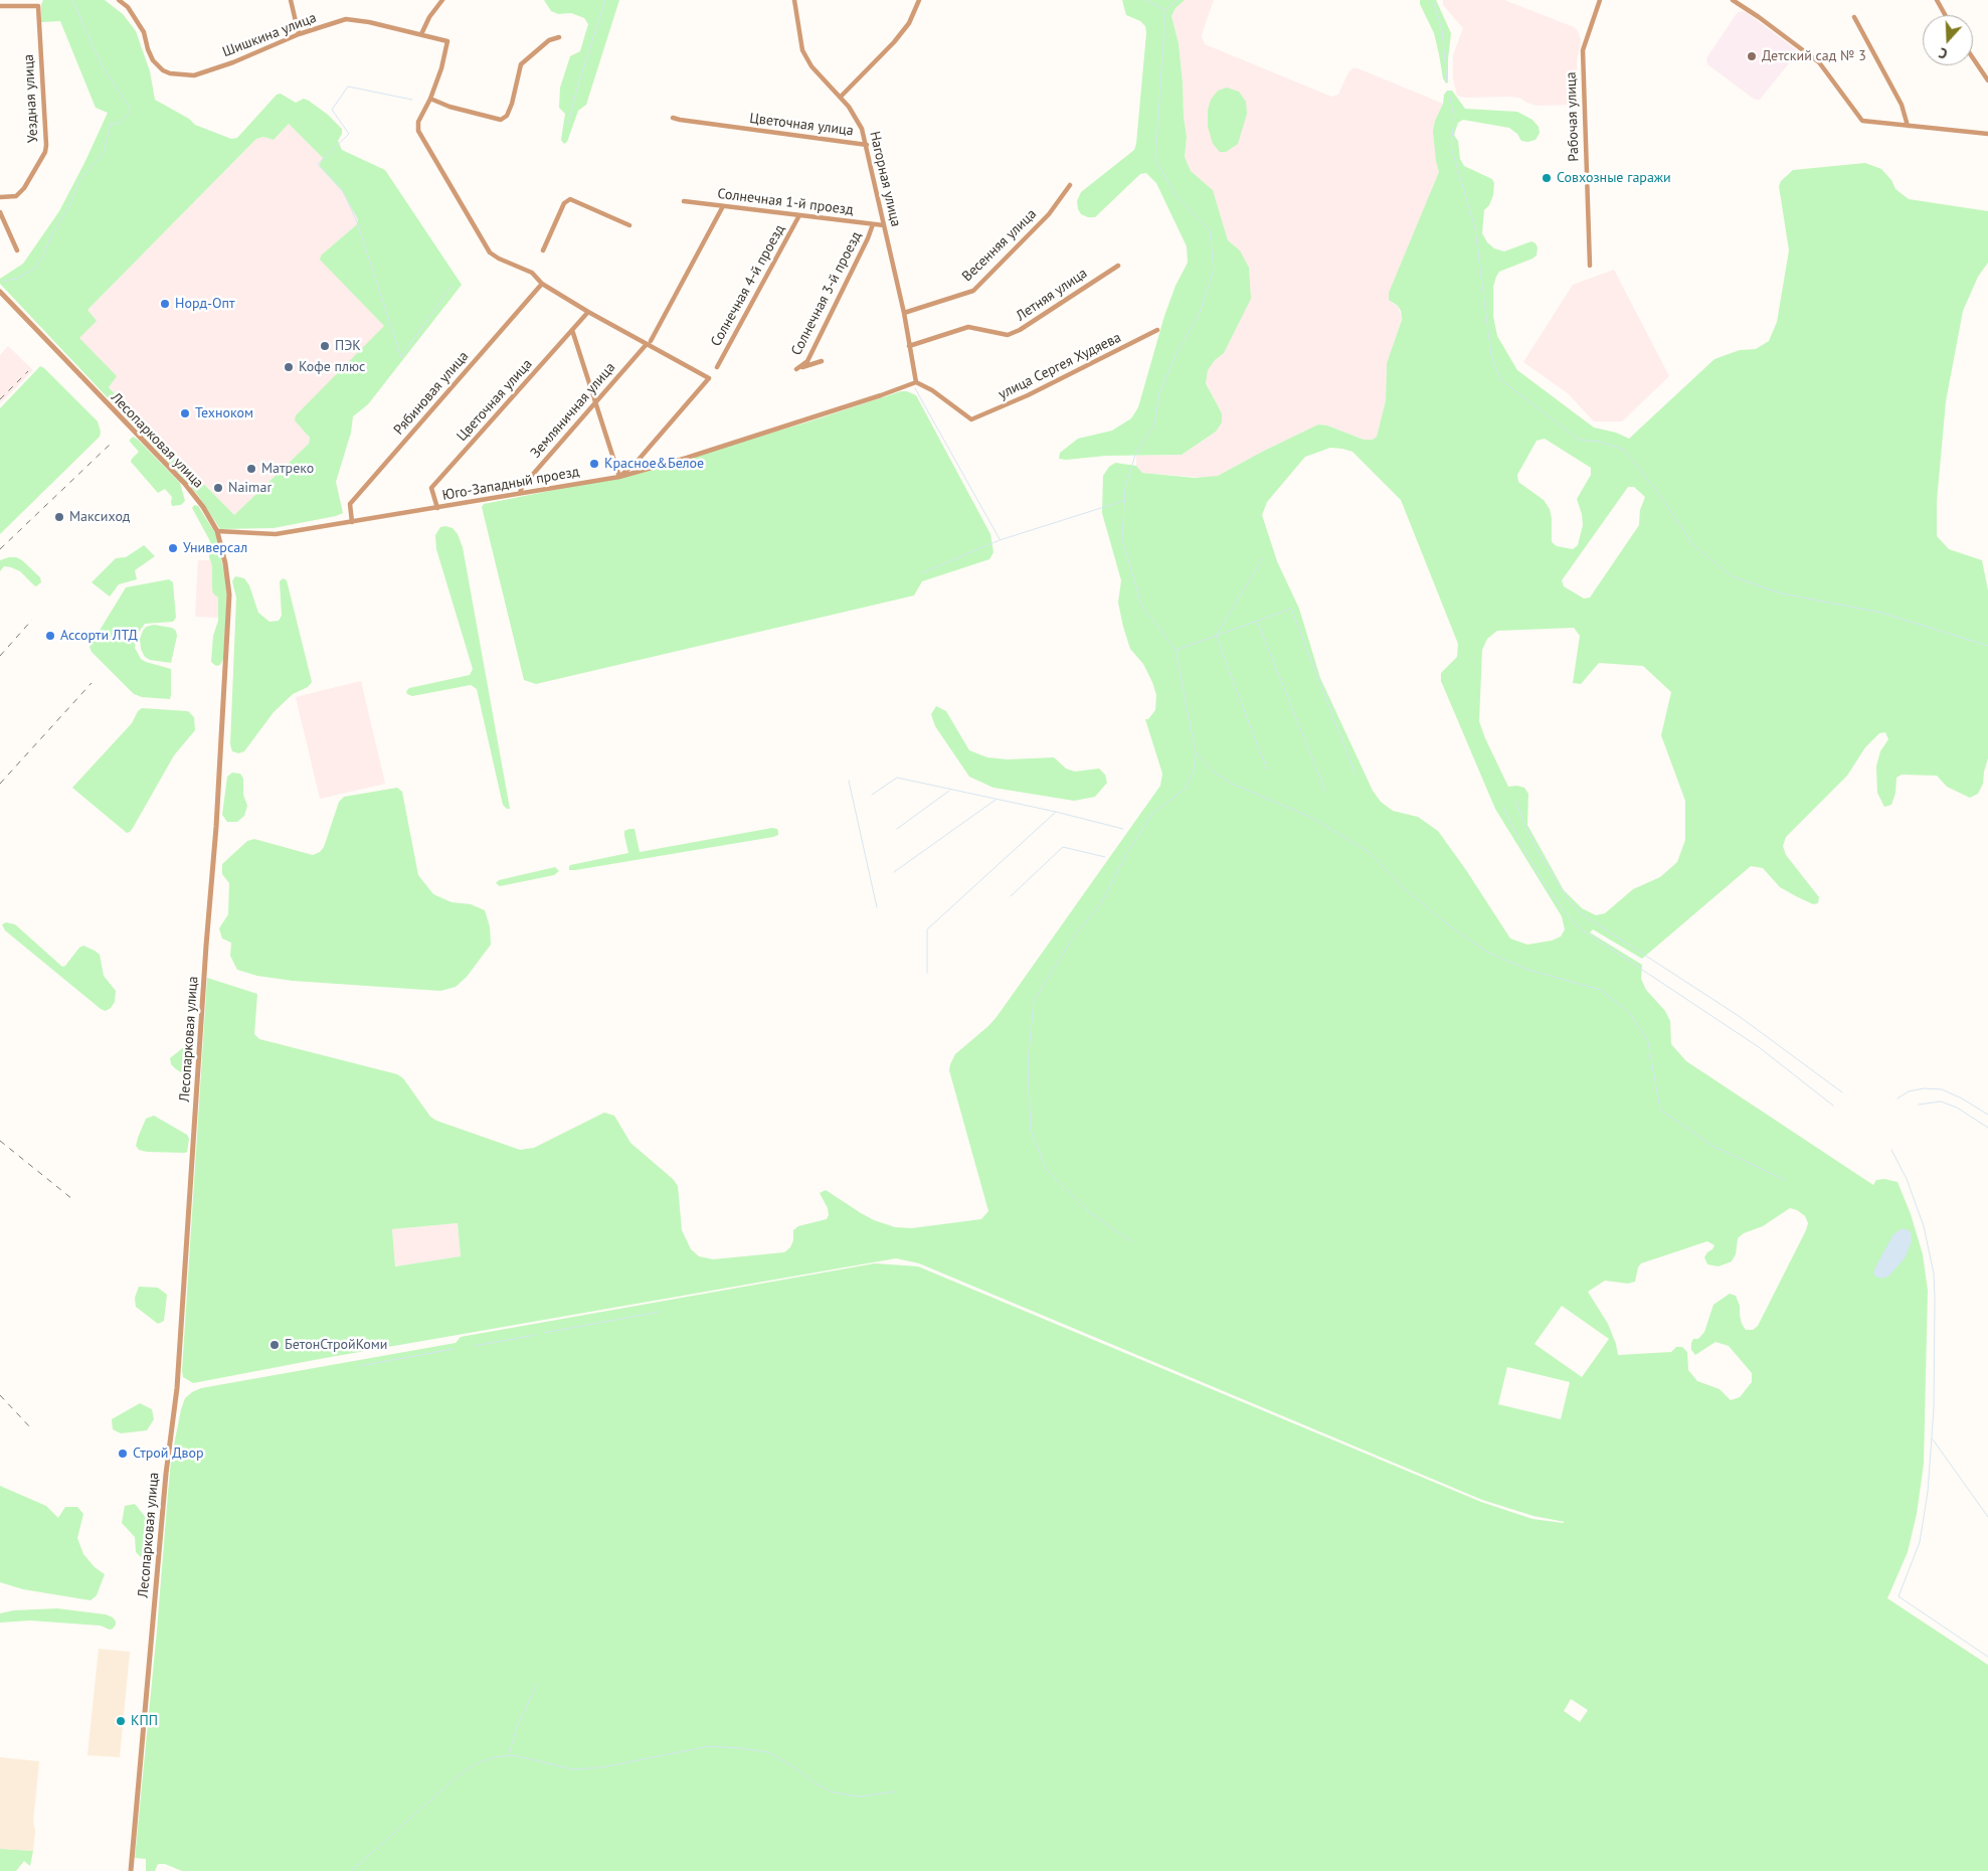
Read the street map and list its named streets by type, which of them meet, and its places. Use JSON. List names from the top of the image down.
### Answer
{
  "streets": {
    "street": [
      "Шишкина улица",
      "Уездная улица",
      "Рабочая улица",
      "Цветочная улица",
      "Нагорная улица",
      "Солнечная 1-й проезд",
      "Весенняя улица",
      "Солнечная 4-й проезд",
      "Солнечная 3-й проезд",
      "Летняя улица",
      "улица Сергея Худяева",
      "Рябиновая улица",
      "Земляничная улица",
      "Лесопарковая улица",
      "Юго-Западный проезд"
    ]
  },
  "crossings": [
    ["Шишкина улица", "Рябиновая улица"],
    ["Цветочная улица", "Нагорная улица"],
    ["Цветочная улица", "Юго-Западный проезд"],
    ["Нагорная улица", "Солнечная 1-й проезд"],
    ["Нагорная улица", "Весенняя улица"],
    ["Нагорная улица", "Летняя улица"],
    ["Нагорная улица", "улица Сергея Худяева"],
    ["Нагорная улица", "Юго-Западный проезд"],
    ["Солнечная 1-й проезд", "Солнечная 4-й проезд"],
    ["Солнечная 1-й проезд", "Солнечная 3-й проезд"],
    ["Солнечная 1-й проезд", "Земляничная улица"],
    ["улица Сергея Худяева", "Юго-Западный проезд"],
    ["Рябиновая улица", "Юго-Западный проезд"],
    ["Земляничная улица", "Юго-Западный проезд"],
    ["Лесопарковая улица", "Юго-Западный проезд"]
  ],
  "places": [
    "Детский сад № 3",
    "Совхозные гаражи",
    "Норд-Опт",
    "ПЭК",
    "Кофе плюс",
    "Техноком",
    "Красное&Белое",
    "Матреко",
    "Naimar",
    "Максиход",
    "Универсал",
    "Ассорти ЛТД",
    "БетонСтройКоми",
    "Строй Двор",
    "КПП"
  ],
  "north": "bottom"
}
